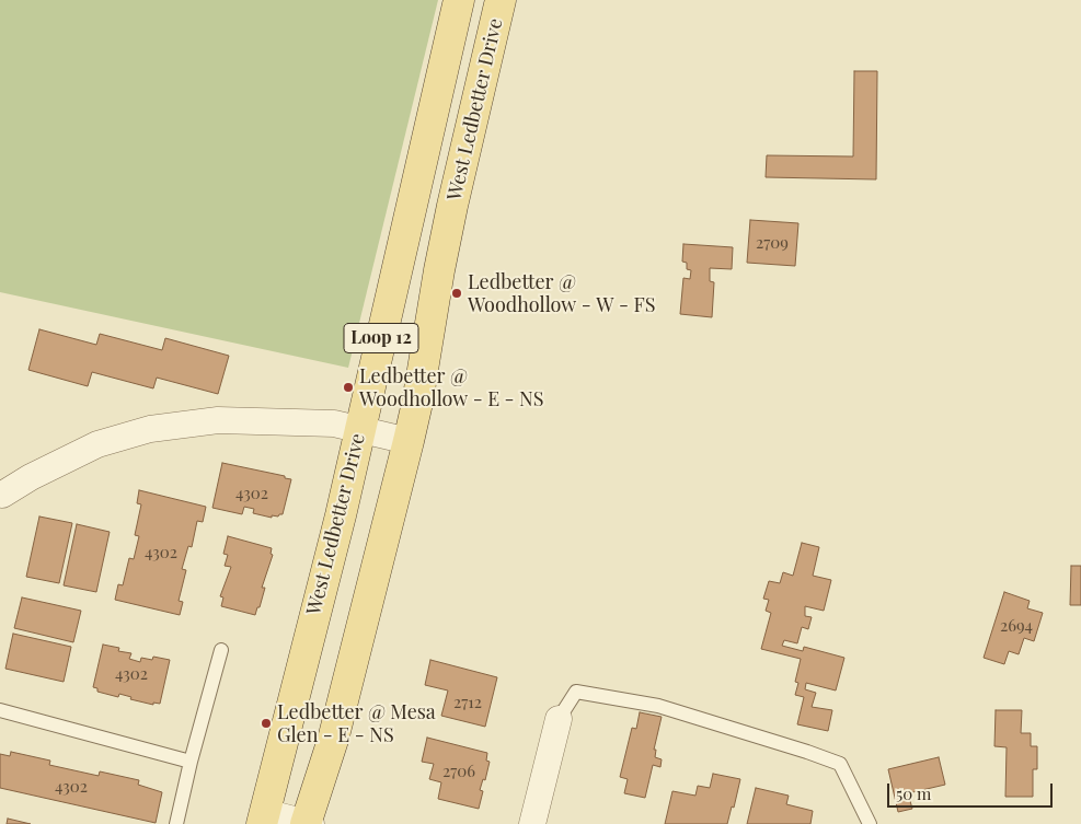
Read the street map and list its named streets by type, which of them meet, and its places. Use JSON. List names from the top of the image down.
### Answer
{
  "streets": {
    "main road": ["West Ledbetter Drive", "Loop 12"]
  },
  "places": ["Ledbetter @ Woodhollow - W - FS", "Ledbetter @ Woodhollow - E - NS", "Ledbetter @ Mesa Glen - E - NS"],
  "house_numbers": [
    "2709",
    "4302",
    "4302",
    "2694",
    "4302",
    "2712",
    "2706",
    "4302"
  ],
  "scale_bar": "50 m"
}
